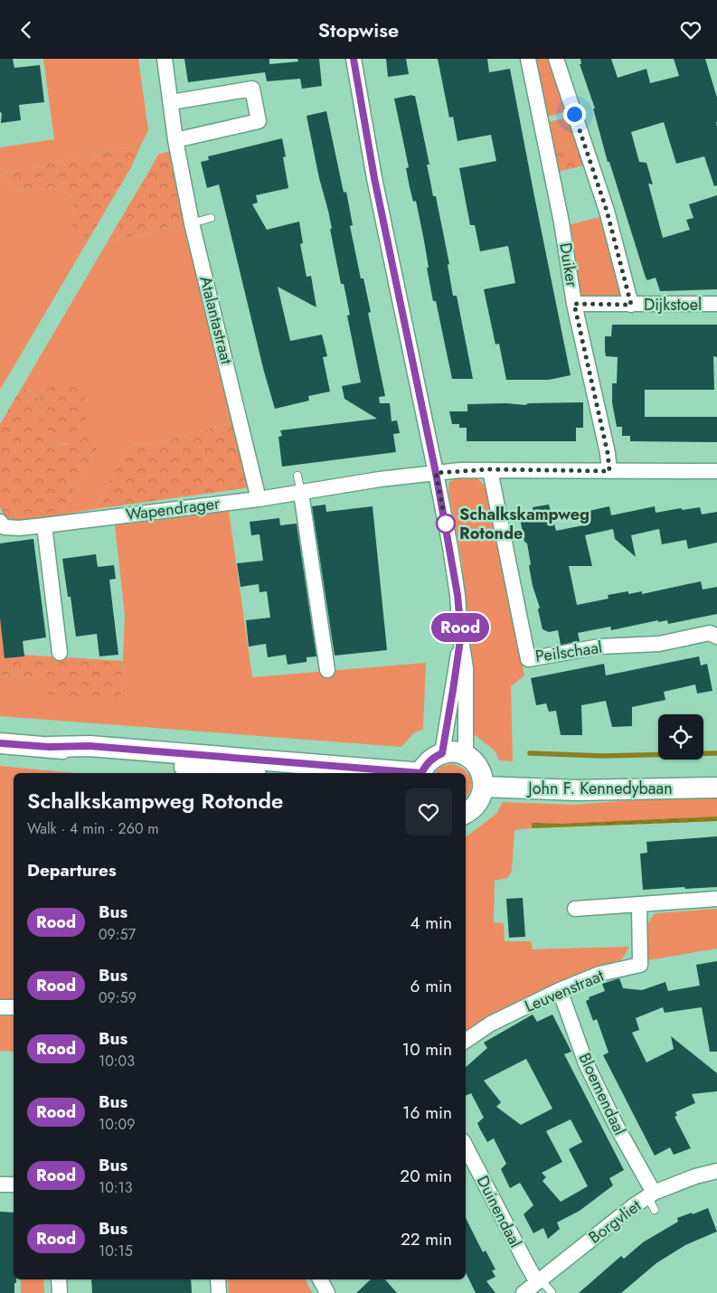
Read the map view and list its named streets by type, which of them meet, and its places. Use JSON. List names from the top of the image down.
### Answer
{
  "streets": {
    "main road": ["John F. Kennedybaan"],
    "street": [
      "Duiker",
      "Dijkstoel",
      "Atalantastraat",
      "Wapendrager",
      "Peilschaal",
      "Leuvenstraat",
      "Bloemendaal",
      "Duinendaal",
      "Borgvliet"
    ]
  },
  "crossings": [
    ["Duiker", "Dijkstoel"],
    ["Duiker", "Wapendrager"],
    ["Atalantastraat", "Wapendrager"],
    ["Wapendrager", "Peilschaal"],
    ["Leuvenstraat", "Bloemendaal"],
    ["Bloemendaal", "Borgvliet"],
    ["Duinendaal", "Borgvliet"]
  ],
  "places": ["Schalkskampweg Rotonde"],
  "lines": ["bus line Rood"],
  "page": {
    "header": "Stopwise",
    "on_map": "Rood",
    "heading": [
      ["Schalkskampweg Rotonde", "Walk · 4 min · 260 m"],
      "Departures"
    ],
    "list": [
      {
        "mark": "Rood",
        "name": "Bus",
        "note": "09:57",
        "value": "4 min"
      },
      {
        "mark": "Rood",
        "name": "Bus",
        "note": "09:59",
        "value": "6 min"
      },
      {
        "mark": "Rood",
        "name": "Bus",
        "note": "10:03",
        "value": "10 min"
      },
      {
        "mark": "Rood",
        "name": "Bus",
        "note": "10:09",
        "value": "16 min"
      },
      {
        "mark": "Rood",
        "name": "Bus",
        "note": "10:13",
        "value": "20 min"
      },
      {
        "mark": "Rood",
        "name": "Bus",
        "note": "10:15",
        "value": "22 min"
      }
    ]
  }
}
